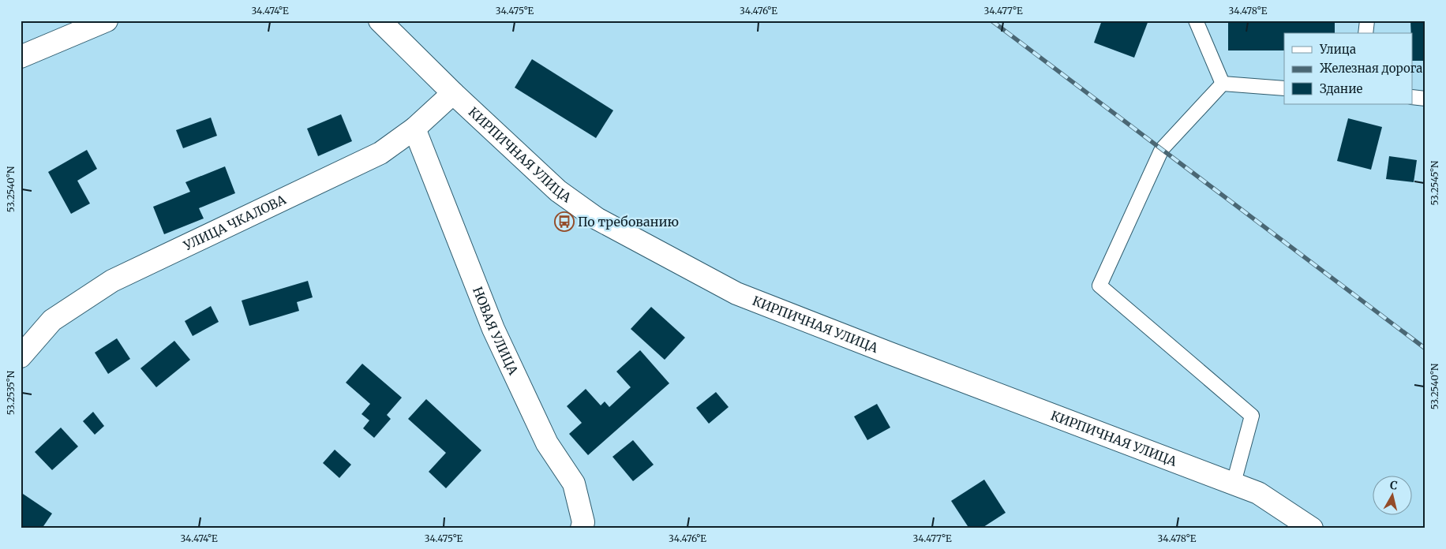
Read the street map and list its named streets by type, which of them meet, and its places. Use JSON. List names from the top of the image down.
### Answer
{
  "streets": {
    "street": ["КИРПИЧНАЯ УЛИЦА", "УЛИЦА ЧКАЛОВА", "НОВАЯ УЛИЦА"]
  },
  "crossings": [
    ["КИРПИЧНАЯ УЛИЦА", "УЛИЦА ЧКАЛОВА"],
    ["УЛИЦА ЧКАЛОВА", "НОВАЯ УЛИЦА"]
  ],
  "places": {
    "bus stop": ["По требованию"]
  },
  "legend": ["Улица", "Железная дорога", "Здание"],
  "north": "top",
  "coordinates": [
    "34.474°E",
    "34.475°E",
    "34.476°E",
    "34.477°E",
    "34.478°E",
    "53.2545°N",
    "53.2540°N",
    "53.2535°N"
  ]
}
